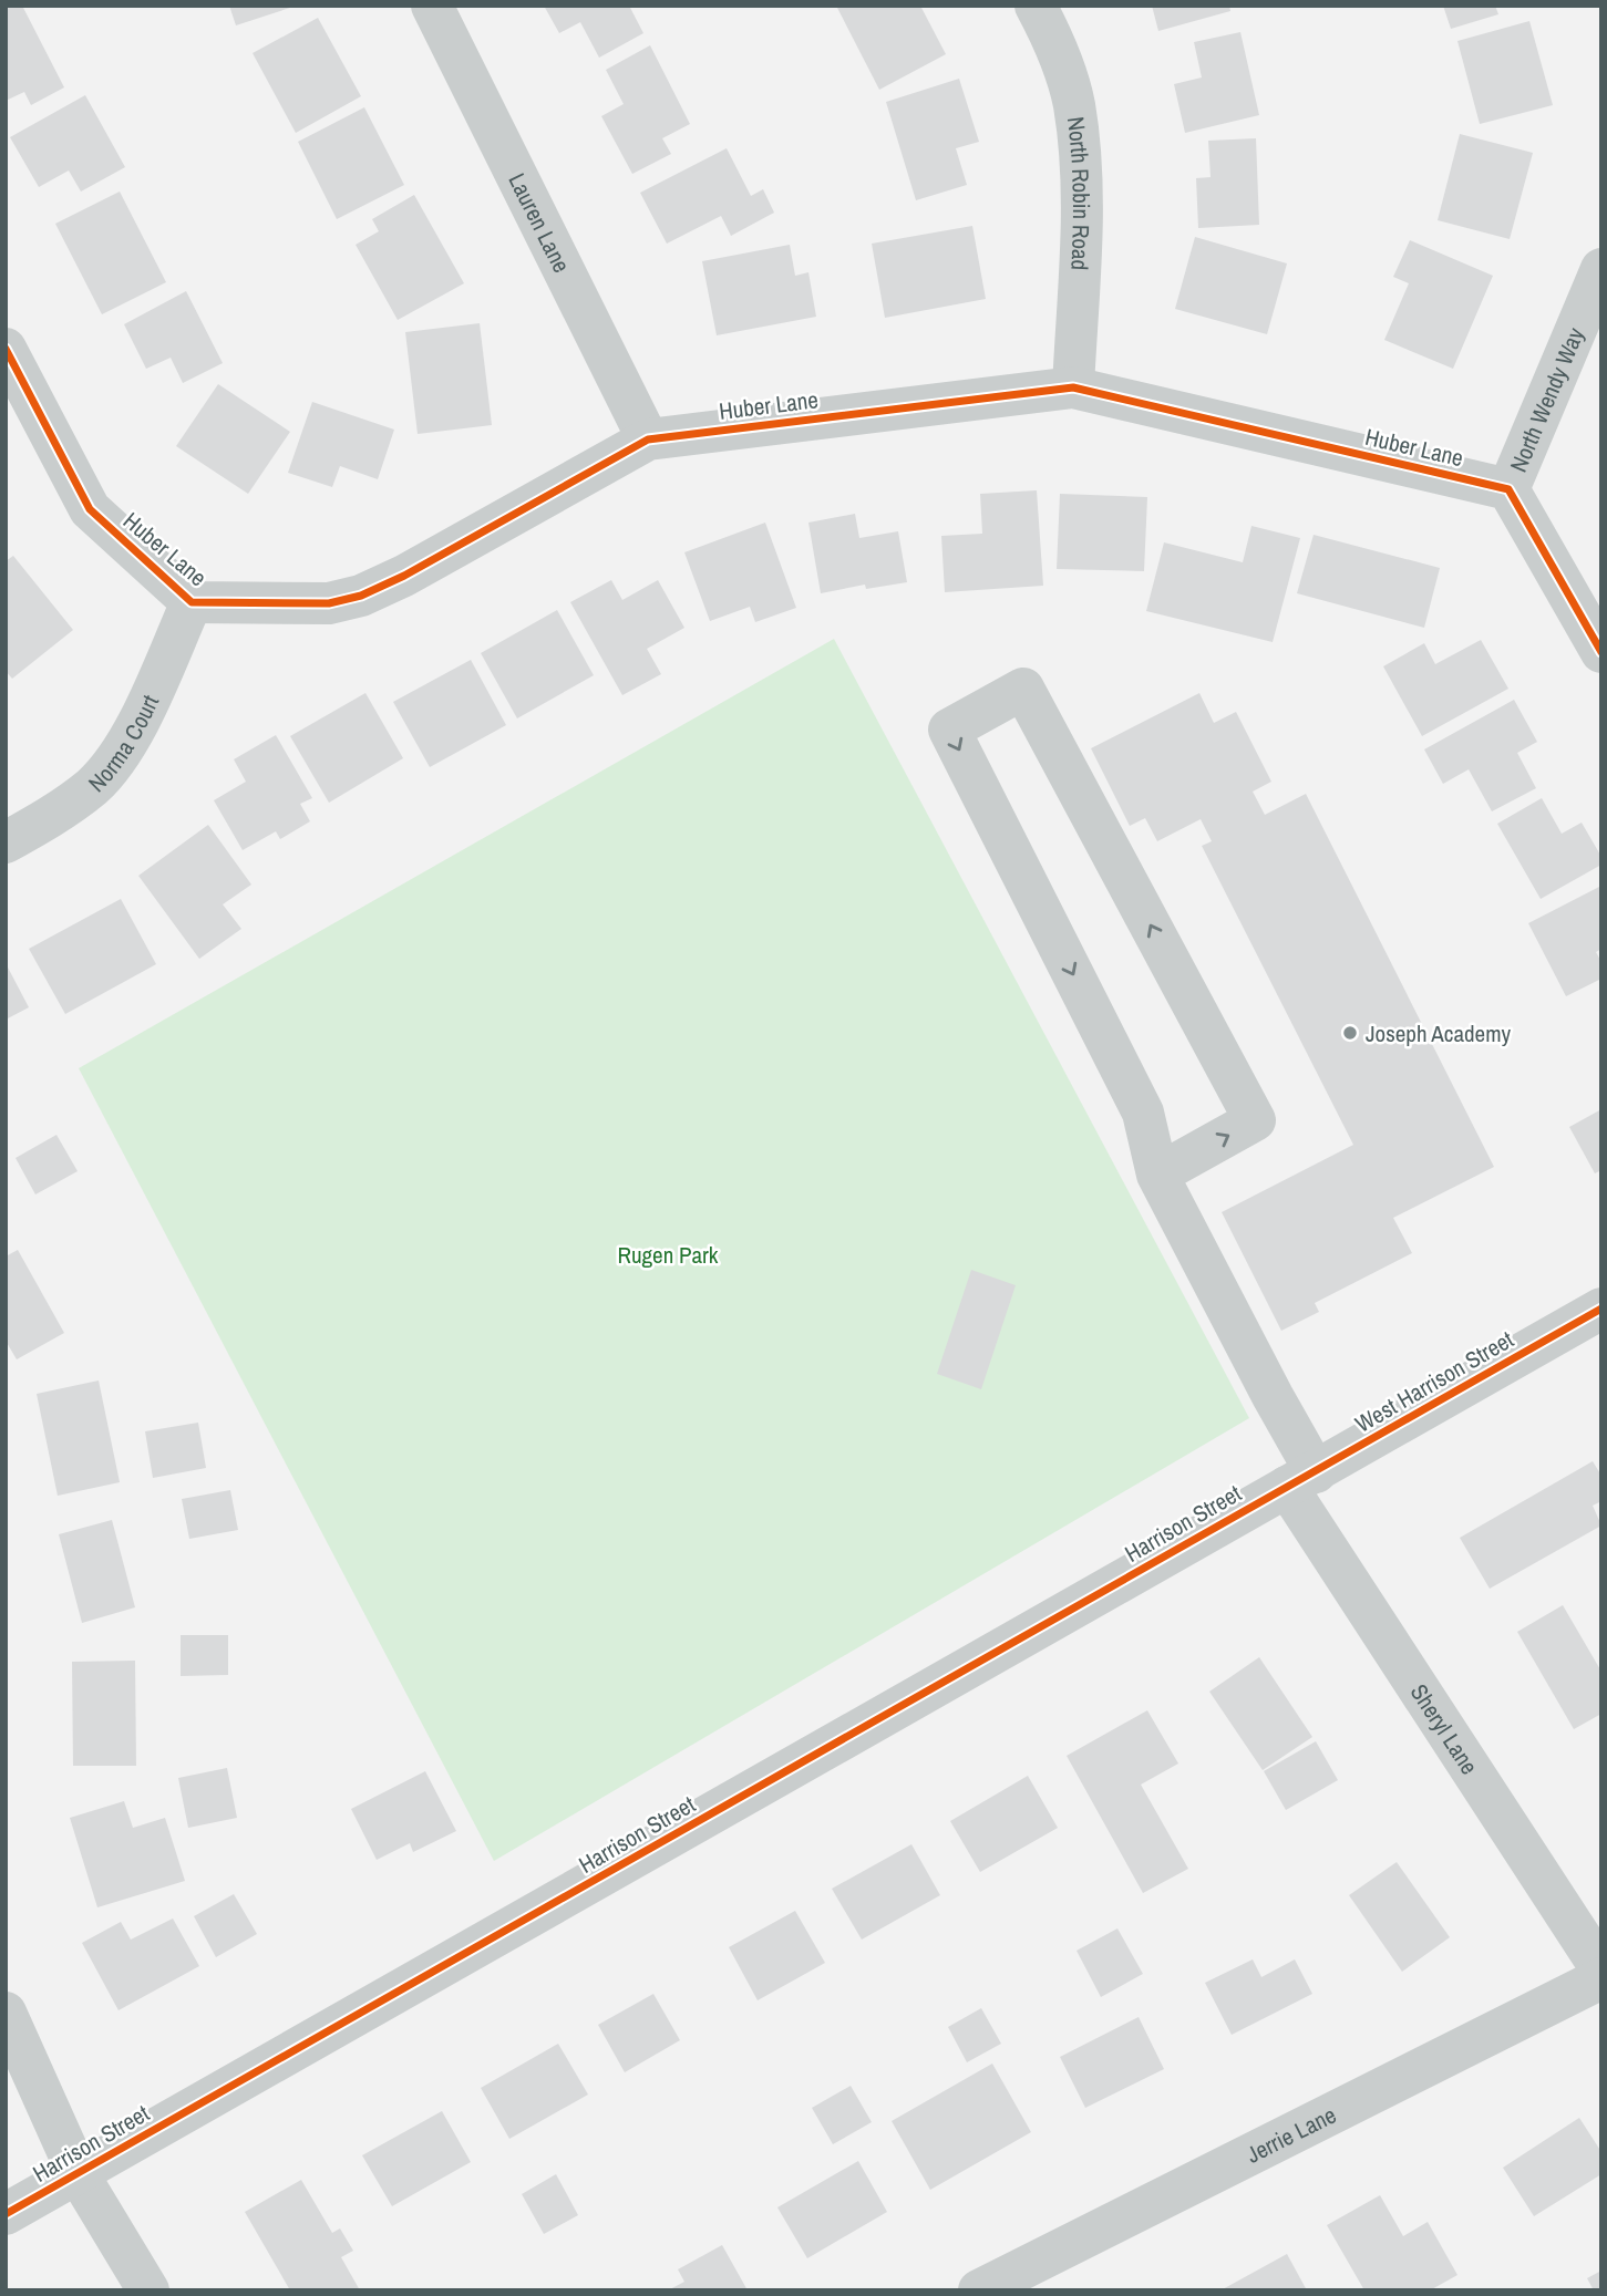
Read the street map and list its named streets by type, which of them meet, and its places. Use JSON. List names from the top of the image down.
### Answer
{
  "streets": {
    "street": [
      "North Robin Road",
      "Lauren Lane",
      "North Wendy Way",
      "Huber Lane",
      "Norma Court",
      "West Harrison Street",
      "Harrison Street",
      "Sheryl Lane",
      "Jerrie Lane"
    ]
  },
  "crossings": [
    ["North Robin Road", "Huber Lane"],
    ["Lauren Lane", "Huber Lane"],
    ["North Wendy Way", "Huber Lane"],
    ["Huber Lane", "Norma Court"],
    ["West Harrison Street", "Harrison Street"],
    ["West Harrison Street", "Sheryl Lane"],
    ["Harrison Street", "Sheryl Lane"]
  ],
  "parks": ["Rugen Park"],
  "places": ["Joseph Academy"]
}
